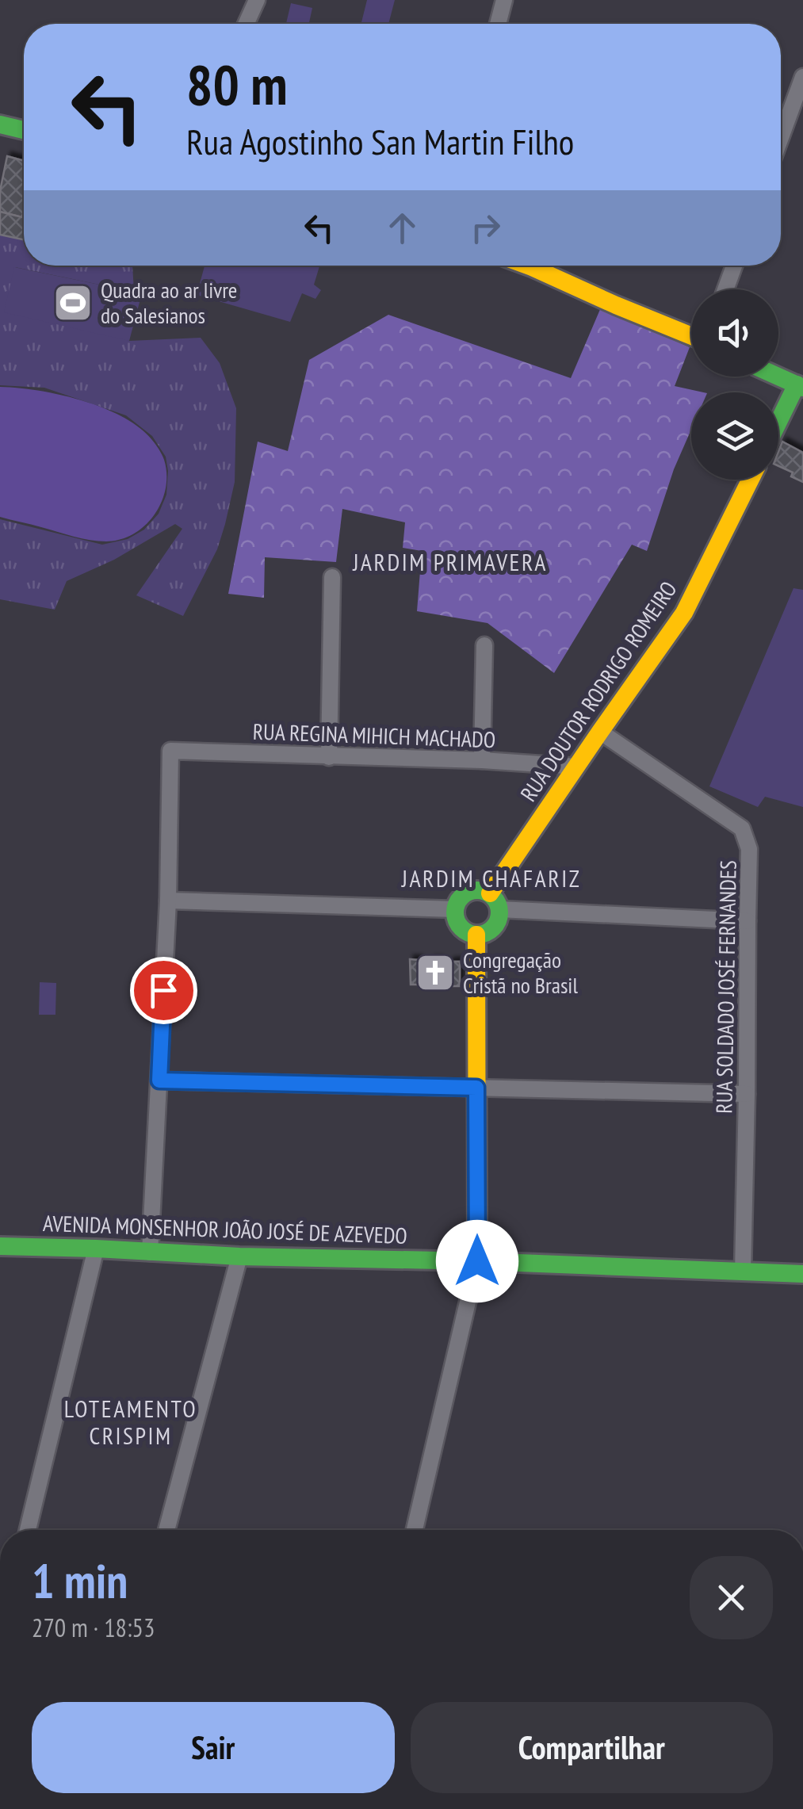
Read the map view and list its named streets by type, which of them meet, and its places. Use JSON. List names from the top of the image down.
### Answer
{
  "streets": {
    "street": [
      "RUA DOUTOR RODRIGO ROMEIRO",
      "RUA REGINA MIHICH MACHADO",
      "RUA SOLDADO JOSÉ FERNANDES",
      "AVENIDA MONSENHOR JOÃO JOSÉ DE AZEVEDO"
    ]
  },
  "crossings": [
    ["RUA DOUTOR RODRIGO ROMEIRO", "RUA REGINA MIHICH MACHADO"],
    ["RUA DOUTOR RODRIGO ROMEIRO", "RUA SOLDADO JOSÉ FERNANDES"],
    ["RUA SOLDADO JOSÉ FERNANDES", "AVENIDA MONSENHOR JOÃO JOSÉ DE AZEVEDO"]
  ],
  "districts": ["JARDIM PRIMAVERA", "JARDIM CHAFARIZ", "LOTEAMENTO CRISPIM"],
  "places": {
    "sports": ["Quadra ao ar livre do Salesianos"],
    "church": ["Congregação Cristã no Brasil"]
  },
  "page": {
    "turn": ["80 m", "Rua Agostinho San Martin Filho"],
    "heading": ["1 min", "270 m · 18:53"],
    "buttons": ["Sair", "Compartilhar"]
  }
}
